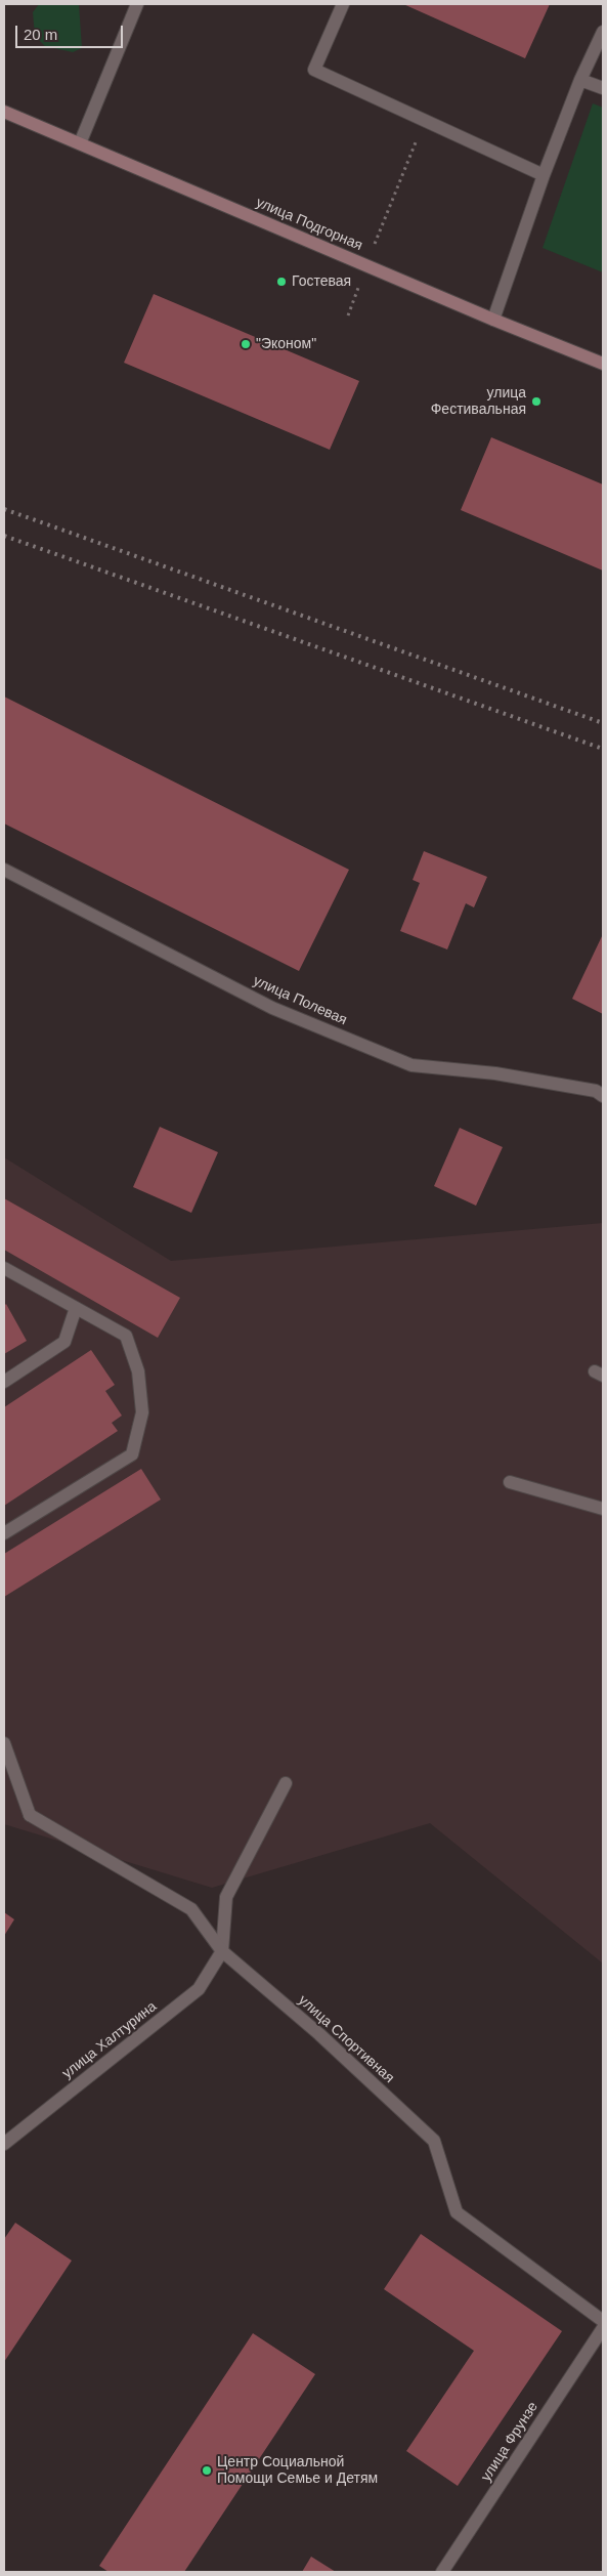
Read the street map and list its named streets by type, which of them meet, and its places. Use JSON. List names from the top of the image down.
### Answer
{
  "streets": {
    "main road": ["улица Подгорная"],
    "street": [
      "улица Полевая",
      "улица Спортивная",
      "улица Халтурина",
      "улица Фрунзе"
    ]
  },
  "crossings": [
    ["улица Спортивная", "улица Халтурина"]
  ],
  "places": [
    "Гостевая",
    "\"Эконом\"",
    "улица Фестивальная",
    "Центр Социальной Помощи Семье и Детям"
  ],
  "scale_bar": "20 m"
}
